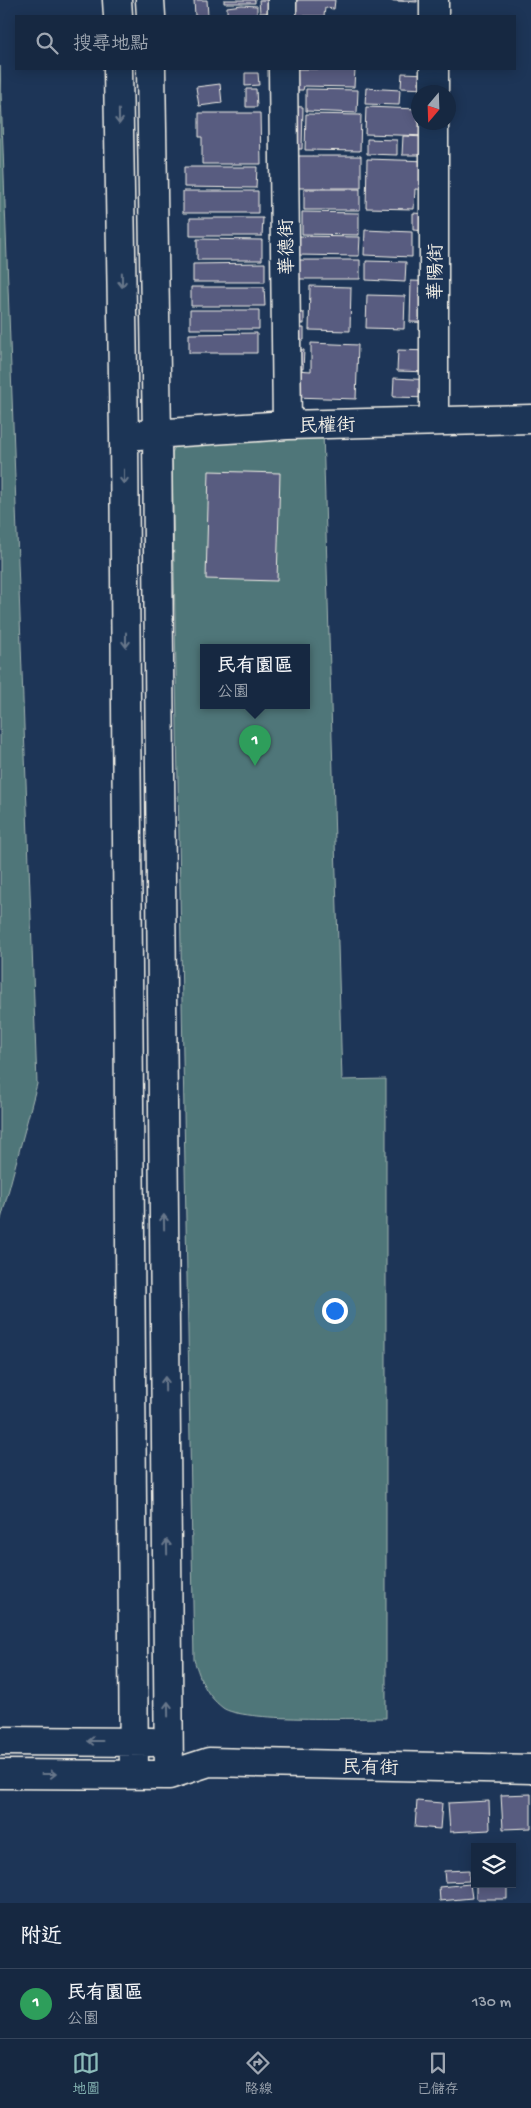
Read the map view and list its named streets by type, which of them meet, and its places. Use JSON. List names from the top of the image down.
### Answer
{
  "streets": {
    "street": [
      "華德街",
      "華陽街",
      "民權街",
      "民有街"
    ]
  },
  "crossings": [
    ["華德街", "民權街"],
    ["華陽街", "民權街"]
  ],
  "north": "bottom",
  "page": {
    "search": "搜尋地點",
    "popup": ["民有園區", "公園"],
    "pins": "1",
    "heading": "附近",
    "list": [
      {
        "mark": "1",
        "name": "民有園區",
        "note": "公園",
        "value": "130 m"
      }
    ],
    "nav": ["地圖", "路線", "已儲存"]
  }
}
